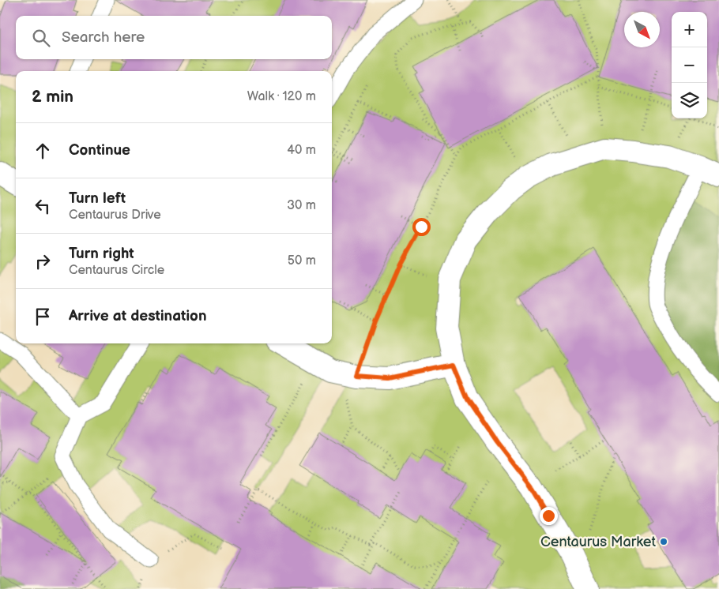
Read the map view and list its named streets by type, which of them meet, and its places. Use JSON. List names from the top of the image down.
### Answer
{
  "places": ["Centaurus Market"],
  "north": "bottom right",
  "page": {
    "map_buttons": ["+", "−"],
    "search": "Search here",
    "heading": ["2 min", "Walk · 120 m"],
    "list": [
      ["Continue", "40 m"],
      ["Turn left", "Centaurus Drive", "30 m"],
      ["Turn right", "Centaurus Circle", "50 m"],
      "Arrive at destination"
    ]
  }
}
